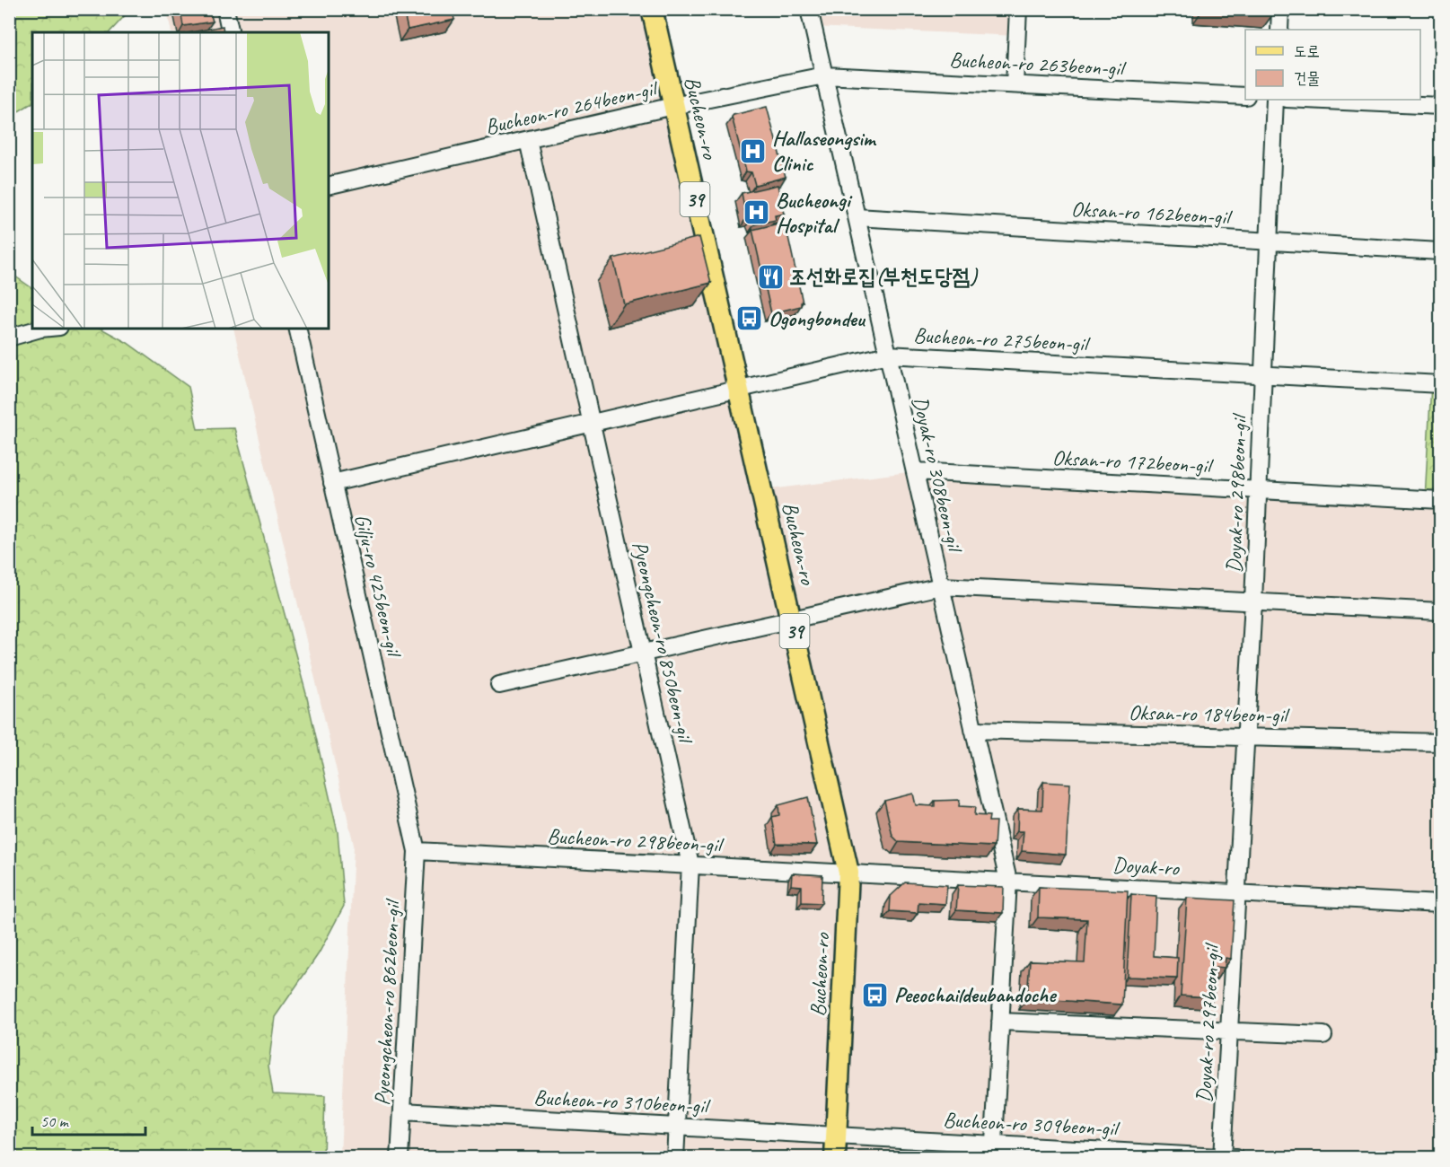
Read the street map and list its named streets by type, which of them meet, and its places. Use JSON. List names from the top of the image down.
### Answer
{
  "streets": {
    "main road": ["Bucheon-ro", "39"],
    "street": [
      "Bucheon-ro 263beon-gil",
      "Bucheon-ro 264beon-gil",
      "Oksan-ro 162beon-gil",
      "Bucheon-ro 275beon-gil",
      "Oksan-ro 172beon-gil",
      "Doyak-ro 308beon-gil",
      "Doyak-ro 298beon-gil",
      "Gilju-ro 425beon-gil",
      "Pyeongcheon-ro 850beon-gil",
      "Oksan-ro 184beon-gil",
      "Bucheon-ro 298beon-gil",
      "Doyak-ro",
      "Pyeongcheon-ro 862beon-gil",
      "Doyak-ro 297beon-gil",
      "Bucheon-ro 310beon-gil",
      "Bucheon-ro 309beon-gil"
    ]
  },
  "crossings": [
    ["Bucheon-ro 263beon-gil", "Bucheon-ro 264beon-gil"],
    ["Bucheon-ro 263beon-gil", "Doyak-ro 308beon-gil"],
    ["Bucheon-ro 264beon-gil", "Bucheon-ro"],
    ["Bucheon-ro 264beon-gil", "Doyak-ro 308beon-gil"],
    ["Bucheon-ro 264beon-gil", "Pyeongcheon-ro 850beon-gil"],
    ["Bucheon-ro", "Bucheon-ro 275beon-gil"],
    ["Bucheon-ro", "Bucheon-ro 298beon-gil"],
    ["Bucheon-ro", "Doyak-ro"],
    ["Bucheon-ro", "Bucheon-ro 310beon-gil"],
    ["Bucheon-ro", "Bucheon-ro 309beon-gil"],
    ["Oksan-ro 162beon-gil", "Doyak-ro 308beon-gil"],
    ["Oksan-ro 162beon-gil", "Doyak-ro 298beon-gil"],
    ["Bucheon-ro 275beon-gil", "Doyak-ro 308beon-gil"],
    ["Bucheon-ro 275beon-gil", "Doyak-ro 298beon-gil"],
    ["Bucheon-ro 275beon-gil", "Gilju-ro 425beon-gil"],
    ["Bucheon-ro 275beon-gil", "Pyeongcheon-ro 850beon-gil"],
    ["Oksan-ro 172beon-gil", "Doyak-ro 308beon-gil"],
    ["Oksan-ro 172beon-gil", "Doyak-ro 298beon-gil"],
    ["Doyak-ro 308beon-gil", "Oksan-ro 184beon-gil"],
    ["Doyak-ro 308beon-gil", "Doyak-ro"],
    ["Doyak-ro 308beon-gil", "Bucheon-ro 309beon-gil"],
    ["Doyak-ro 298beon-gil", "Oksan-ro 184beon-gil"],
    ["Doyak-ro 298beon-gil", "Doyak-ro"],
    ["Doyak-ro 298beon-gil", "Doyak-ro 297beon-gil"],
    ["Gilju-ro 425beon-gil", "Bucheon-ro 298beon-gil"],
    ["Gilju-ro 425beon-gil", "Pyeongcheon-ro 862beon-gil"],
    ["Pyeongcheon-ro 850beon-gil", "Bucheon-ro 298beon-gil"],
    ["Pyeongcheon-ro 850beon-gil", "Bucheon-ro 310beon-gil"],
    ["Bucheon-ro 298beon-gil", "Doyak-ro"],
    ["Bucheon-ro 298beon-gil", "Pyeongcheon-ro 862beon-gil"],
    ["Doyak-ro", "Doyak-ro 297beon-gil"],
    ["Pyeongcheon-ro 862beon-gil", "Bucheon-ro 310beon-gil"],
    ["Doyak-ro 297beon-gil", "Bucheon-ro 309beon-gil"],
    ["Bucheon-ro 310beon-gil", "Bucheon-ro 309beon-gil"]
  ],
  "places": {
    "hospital": ["Hallaseongsim Clinic", "Bucheongi Hospital"],
    "restaurant": ["조선화로집(부천도당점)"],
    "bus stop": ["Ogongbondeu", "Peeochaildeubandoche"]
  },
  "legend": ["도로", "건물"],
  "scale_bar": "50 m"
}
